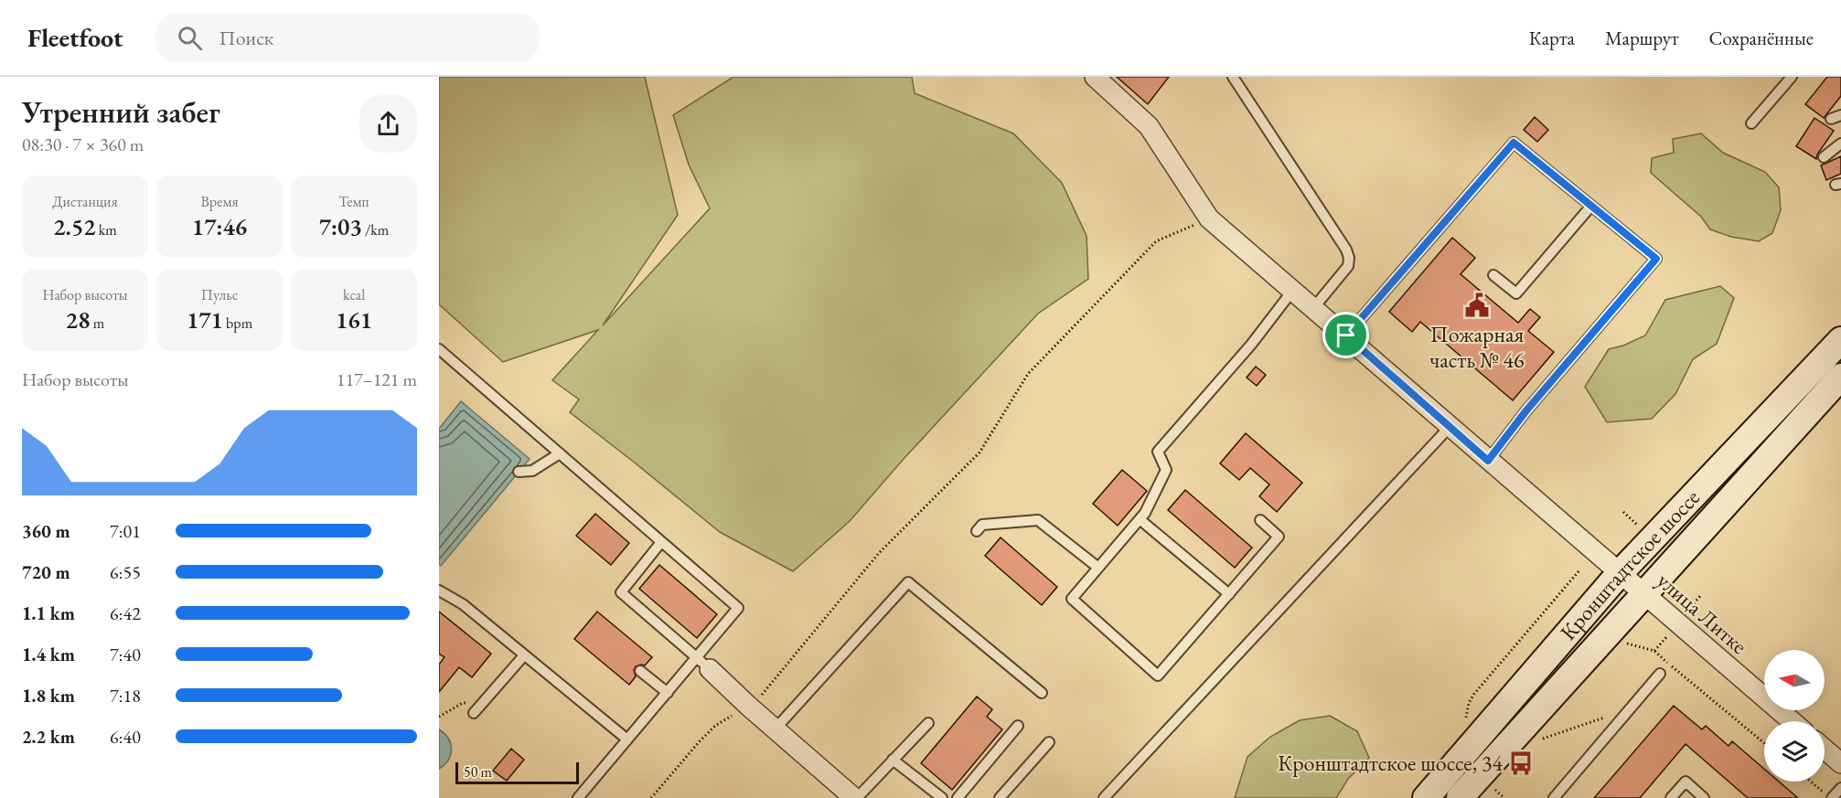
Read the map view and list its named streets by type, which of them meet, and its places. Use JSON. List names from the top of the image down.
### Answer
{
  "streets": {
    "main road": ["Кронштадтское шоссе"],
    "street": ["улица Литке"]
  },
  "crossings": [
    ["Кронштадтское шоссе", "улица Литке"]
  ],
  "places": {
    "public building": ["Пожарная часть № 46"],
    "bus stop": ["Кронштадтское шоссе, 34"]
  },
  "scale_bar": "50 m",
  "north": "left",
  "page": {
    "header": "Fleetfoot",
    "search": "Поиск",
    "nav": ["Карта", "Маршрут", "Сохранённые"],
    "heading": ["Утренний забег", "08:30 · 7 × 360 m"],
    "stats": [
      ["Дистанция", "2.52 km"],
      ["Время", "17:46"],
      ["Темп", "7:03 /km"],
      ["Набор высоты", "28 m"],
      ["Пульс", "171 bpm"],
      ["kcal", "161"]
    ],
    "chart": ["Набор высоты", "117–121 m"],
    "list": [
      {
        "name": "360 m",
        "note": "7:01"
      },
      {
        "name": "720 m",
        "note": "6:55"
      },
      {
        "name": "1.1 km",
        "note": "6:42"
      },
      {
        "name": "1.4 km",
        "note": "7:40"
      },
      {
        "name": "1.8 km",
        "note": "7:18"
      },
      {
        "name": "2.2 km",
        "note": "6:40"
      }
    ],
    "scale": "50 m"
  }
}
